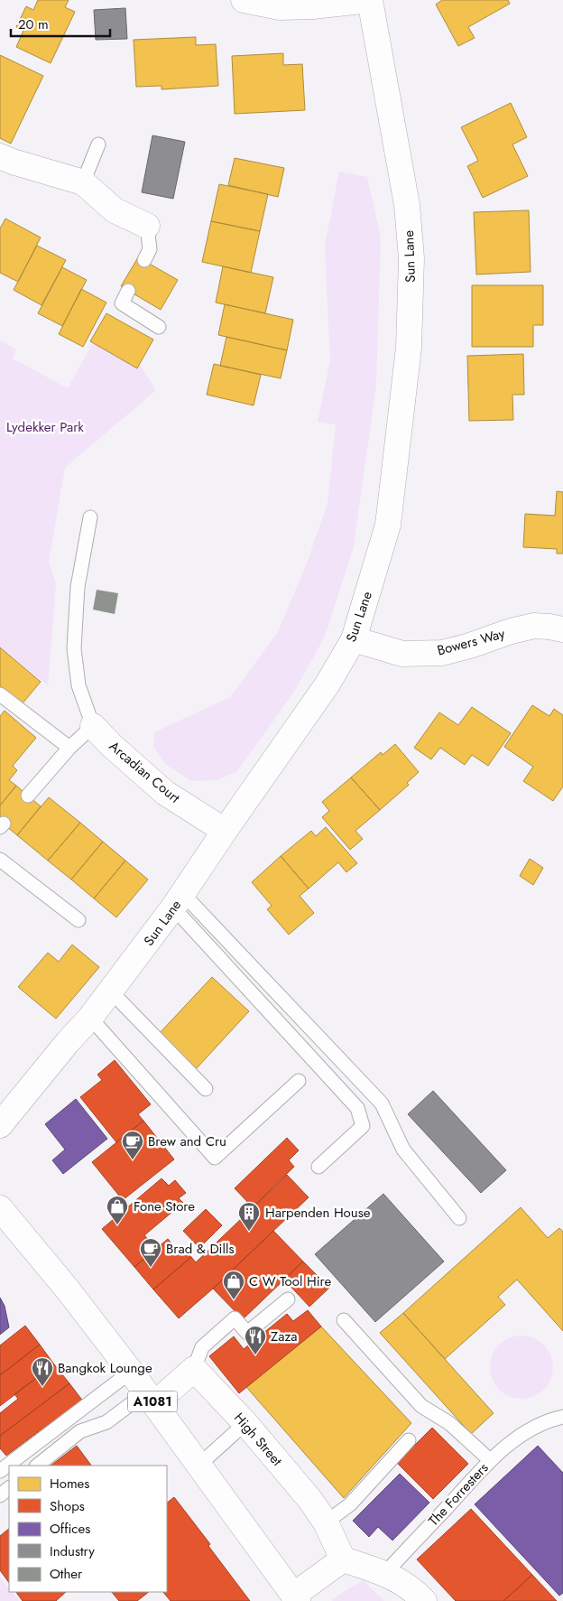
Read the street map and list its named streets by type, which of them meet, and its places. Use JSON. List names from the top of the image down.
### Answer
{
  "streets": {
    "street": [
      "Sun Lane",
      "Bowers Way",
      "Arcadian Court",
      "A1081",
      "High Street"
    ],
    "lane": ["The Forresters"]
  },
  "crossings": [
    ["Sun Lane", "Bowers Way"],
    ["Sun Lane", "Arcadian Court"]
  ],
  "parks": ["Lydekker Park"],
  "places": {
    "cafe": ["Brew and Cru", "Brad & Dills"],
    "shop": ["Fone Store", "C W Tool Hire"],
    "building": ["Harpenden House"],
    "restaurant": ["Zaza", "Bangkok Lounge"]
  },
  "legend": [
    "Homes",
    "Shops",
    "Offices",
    "Industry",
    "Other"
  ],
  "scale_bar": "20 m"
}
